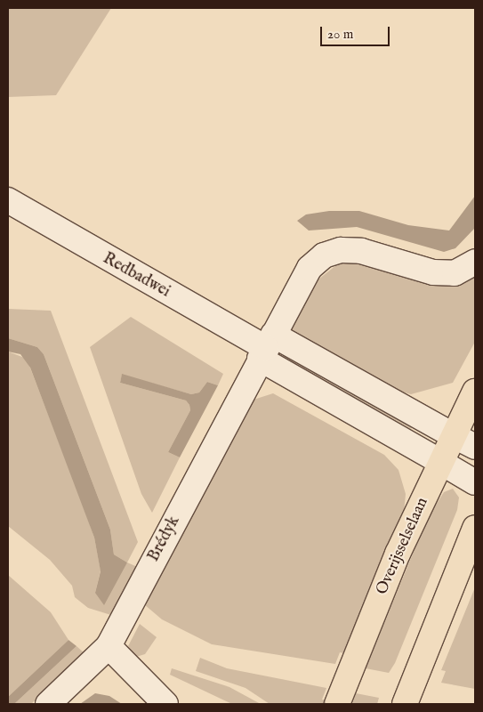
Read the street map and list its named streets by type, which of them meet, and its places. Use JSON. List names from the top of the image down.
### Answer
{
  "streets": {
    "main road": ["Overijsselselaan"],
    "street": ["Redbadwei", "Brédyk"]
  },
  "crossings": [
    ["Redbadwei", "Brédyk"],
    ["Redbadwei", "Overijsselselaan"]
  ],
  "scale_bar": "20 m"
}
